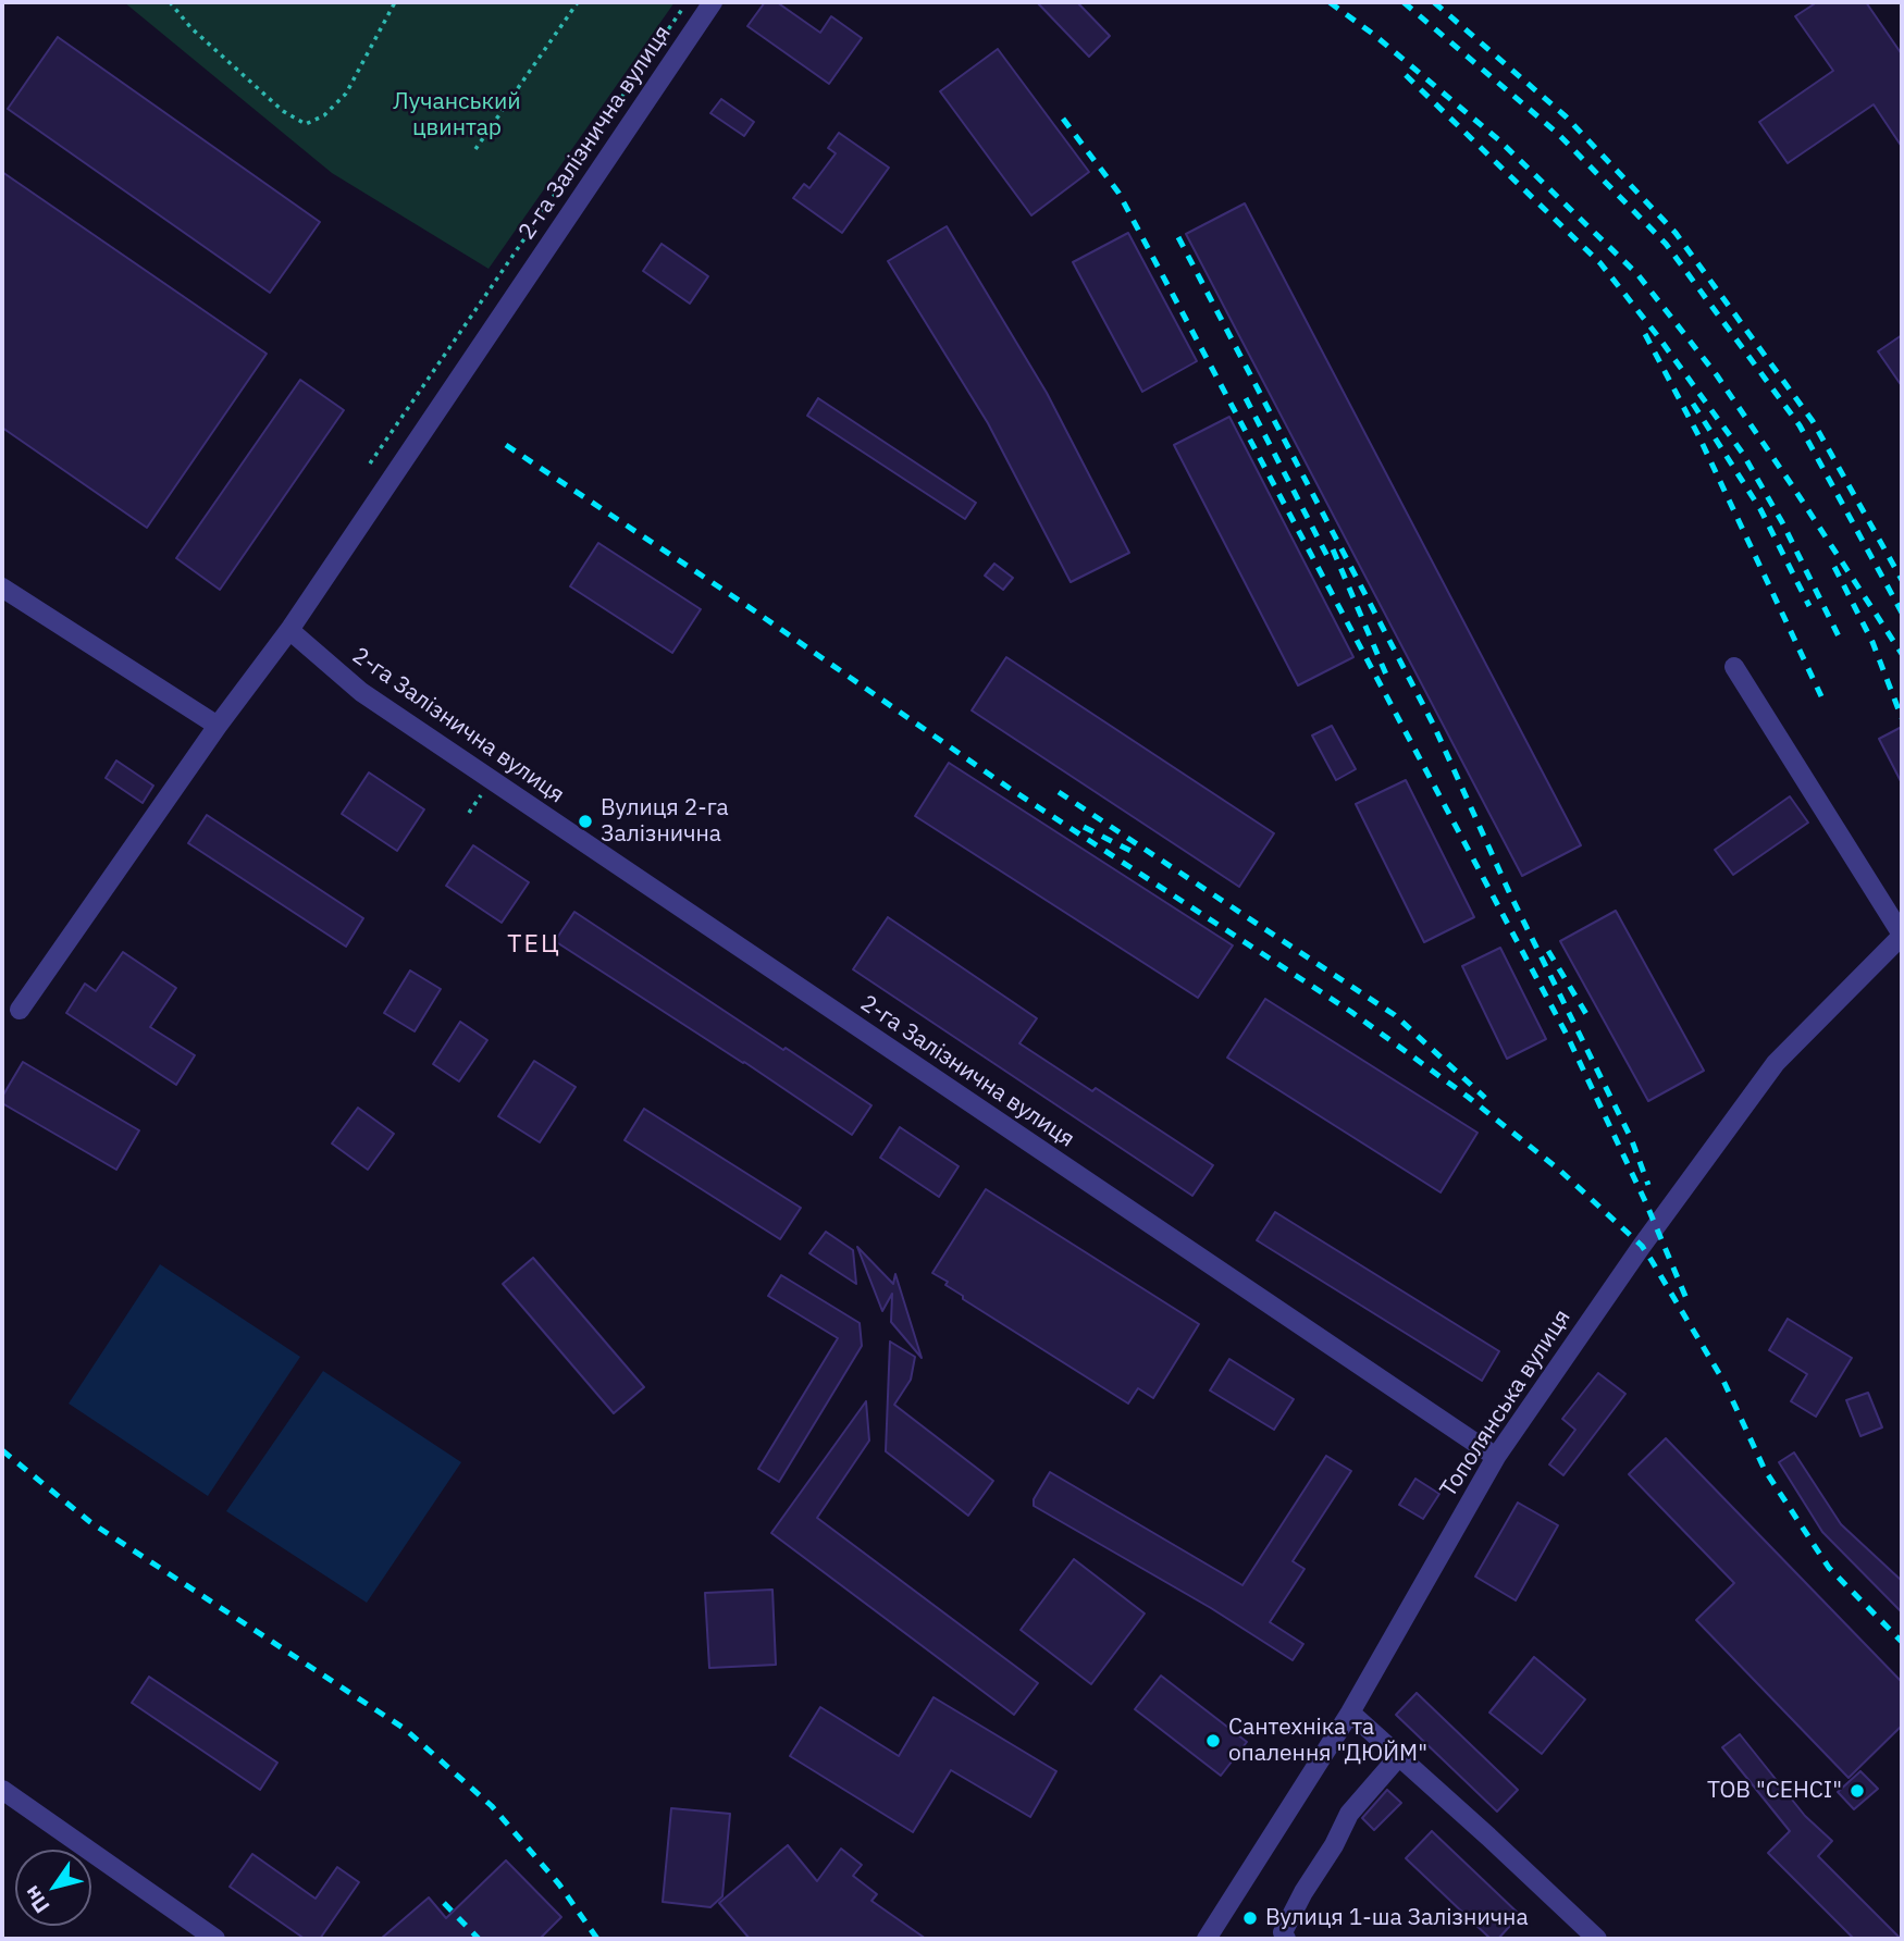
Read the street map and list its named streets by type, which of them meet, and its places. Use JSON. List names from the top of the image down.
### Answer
{
  "streets": {
    "street": ["2-га Залізнична вулиця", "Тополянська вулиця"]
  },
  "crossings": [
    ["2-га Залізнична вулиця", "Тополянська вулиця"]
  ],
  "districts": ["ТЕЦ"],
  "parks": ["Лучанський цвинтар"],
  "places": [
    "Вулиця 2-га Залізнична",
    "Сантехніка та опалення \"ДЮЙМ\"",
    "ТОВ \"СЕНСІ\"",
    "Вулиця 1-ша Залізнична"
  ],
  "north": "bottom left"
}
